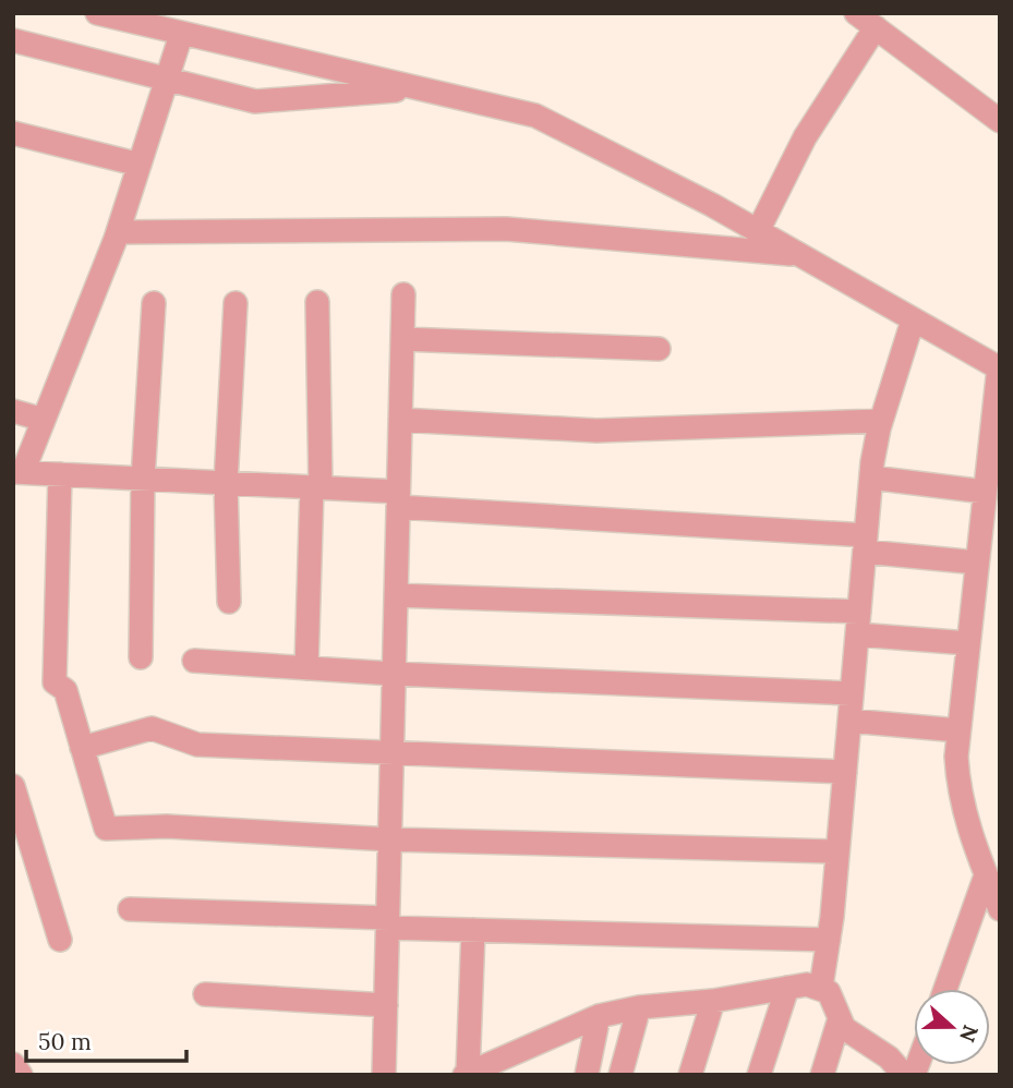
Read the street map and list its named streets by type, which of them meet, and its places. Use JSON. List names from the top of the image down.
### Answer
{
  "scale_bar": "50 m",
  "north": "right"
}
